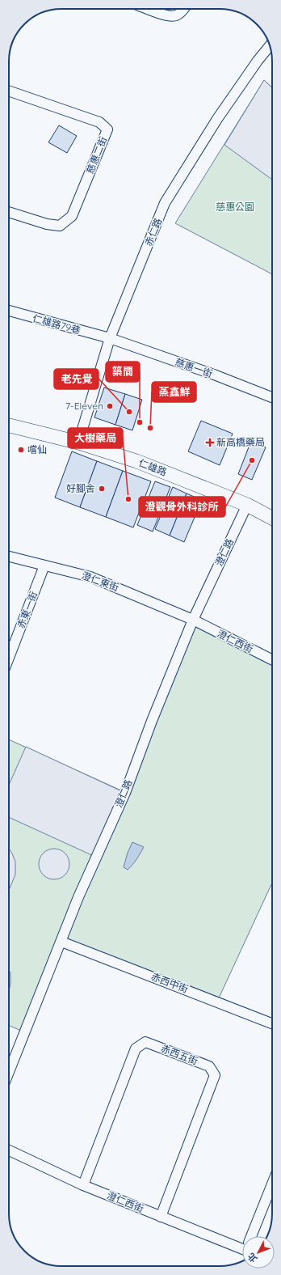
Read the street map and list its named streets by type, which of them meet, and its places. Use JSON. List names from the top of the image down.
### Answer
{
  "streets": {
    "street": [
      "慈惠二街",
      "赤仁路",
      "仁雄路79巷",
      "慈惠一街",
      "仁雄路",
      "澄仁路",
      "澄仁東街",
      "赤東一街",
      "澄仁西街",
      "赤西中街",
      "赤西五街"
    ]
  },
  "crossings": [
    ["赤仁路", "仁雄路79巷"],
    ["赤仁路", "慈惠一街"],
    ["赤仁路", "仁雄路"],
    ["仁雄路79巷", "慈惠一街"],
    ["仁雄路", "澄仁路"],
    ["澄仁路", "澄仁東街"],
    ["澄仁路", "澄仁西街"],
    ["澄仁路", "赤西中街"],
    ["澄仁東街", "赤東一街"],
    ["澄仁東街", "澄仁西街"],
    ["澄仁西街", "赤西五街"]
  ],
  "parks": ["慈惠公園"],
  "places": {
    "other": [
      "7-Eleven",
      "老先覺",
      "築間",
      "蒸鑫鮮",
      "嚐仙",
      "澄觀骨外科診所",
      "好腳舍",
      "大樹藥局"
    ],
    "health": ["新高橋藥局"]
  },
  "north": "bottom left"
}
